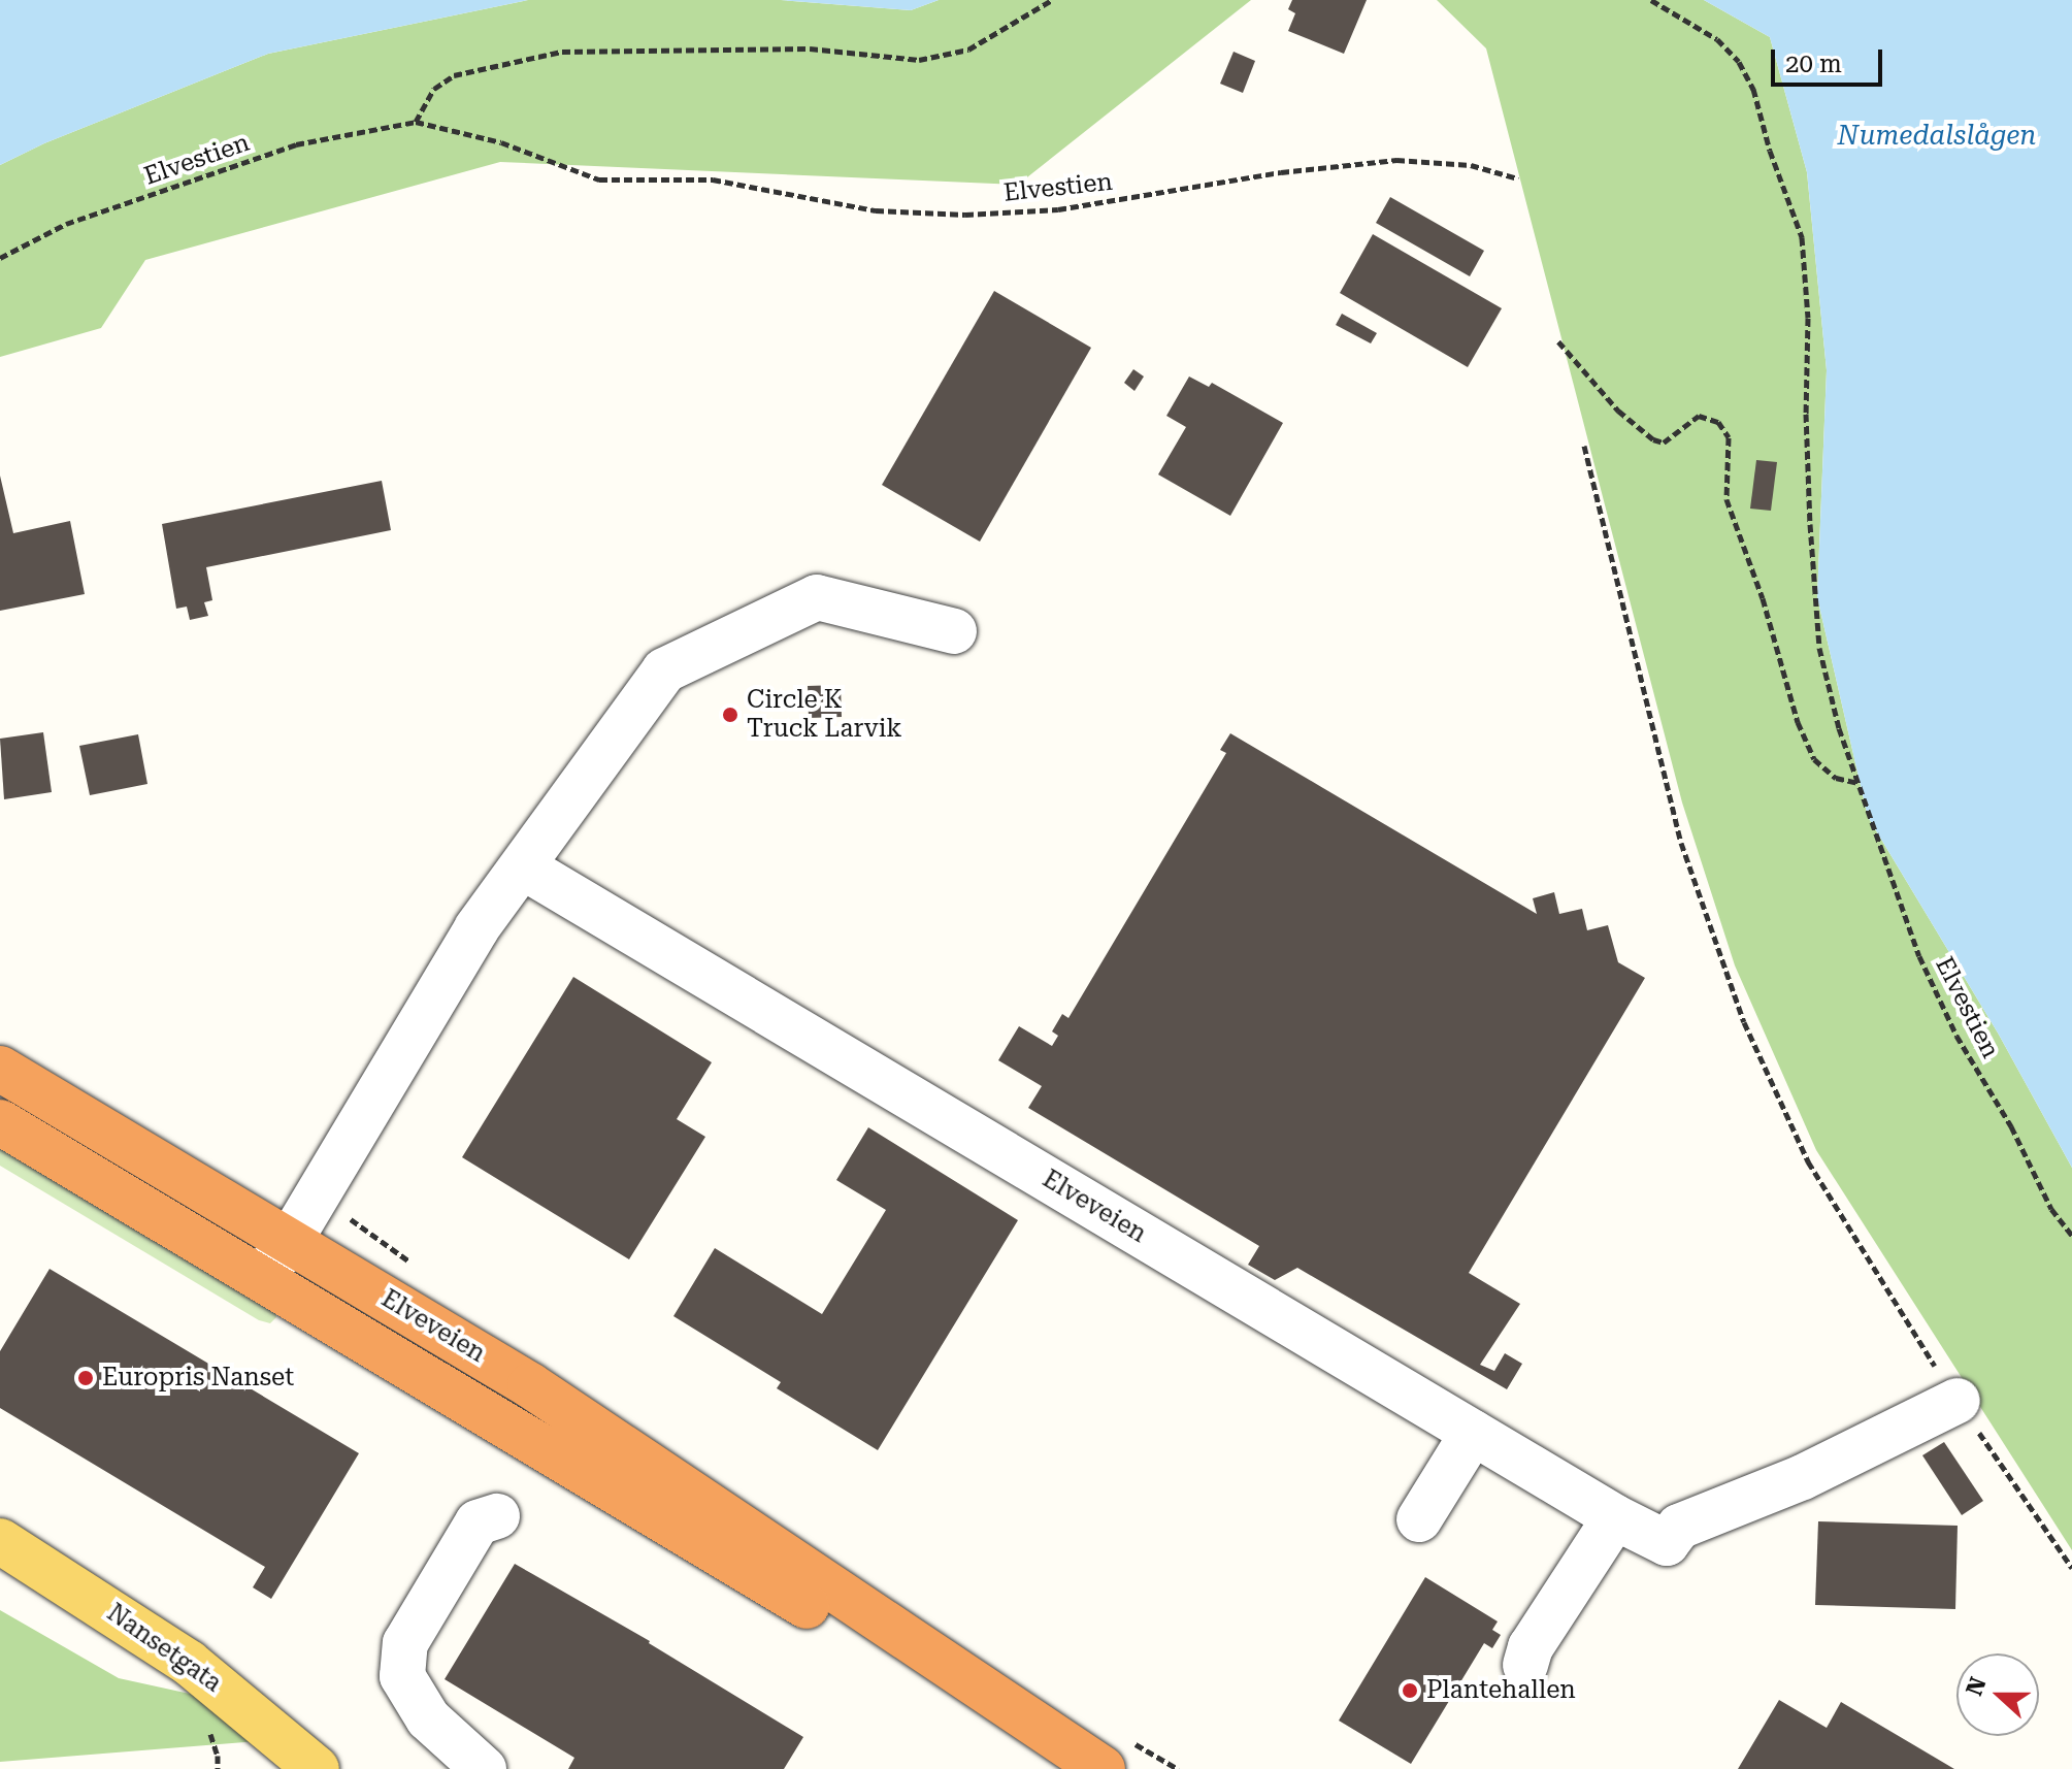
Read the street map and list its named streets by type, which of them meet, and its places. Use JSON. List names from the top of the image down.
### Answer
{
  "streets": {
    "highway": ["Elveveien"],
    "main road": ["Nansetgata"],
    "path": ["Elvestien"]
  },
  "water": ["Numedalslågen"],
  "places": ["Circle K Truck Larvik", "Europris Nanset", "Plantehallen"],
  "scale_bar": "20 m",
  "north": "left"
}
